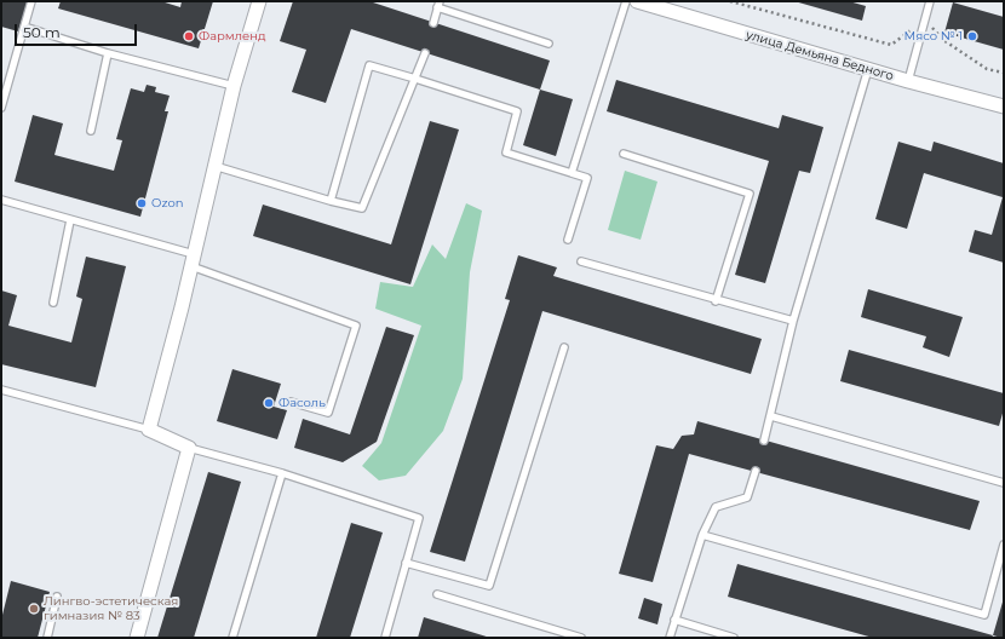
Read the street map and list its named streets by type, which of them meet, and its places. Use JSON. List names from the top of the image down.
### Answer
{
  "streets": {
    "street": ["улица Демьяна Бедного"]
  },
  "places": [
    "Фармленд",
    "Мясо № 1",
    "Ozon",
    "Фасоль",
    "Лингво-эстетическая гимназия № 83"
  ],
  "scale_bar": "50 m"
}
